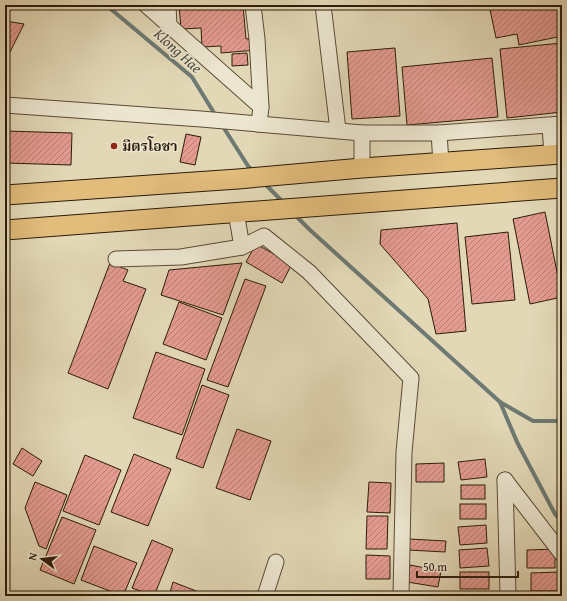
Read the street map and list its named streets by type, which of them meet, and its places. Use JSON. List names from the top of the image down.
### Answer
{
  "water": ["Klong Hae"],
  "places": ["มิตรโอชา"],
  "scale_bar": "50 m",
  "north": "left"
}
